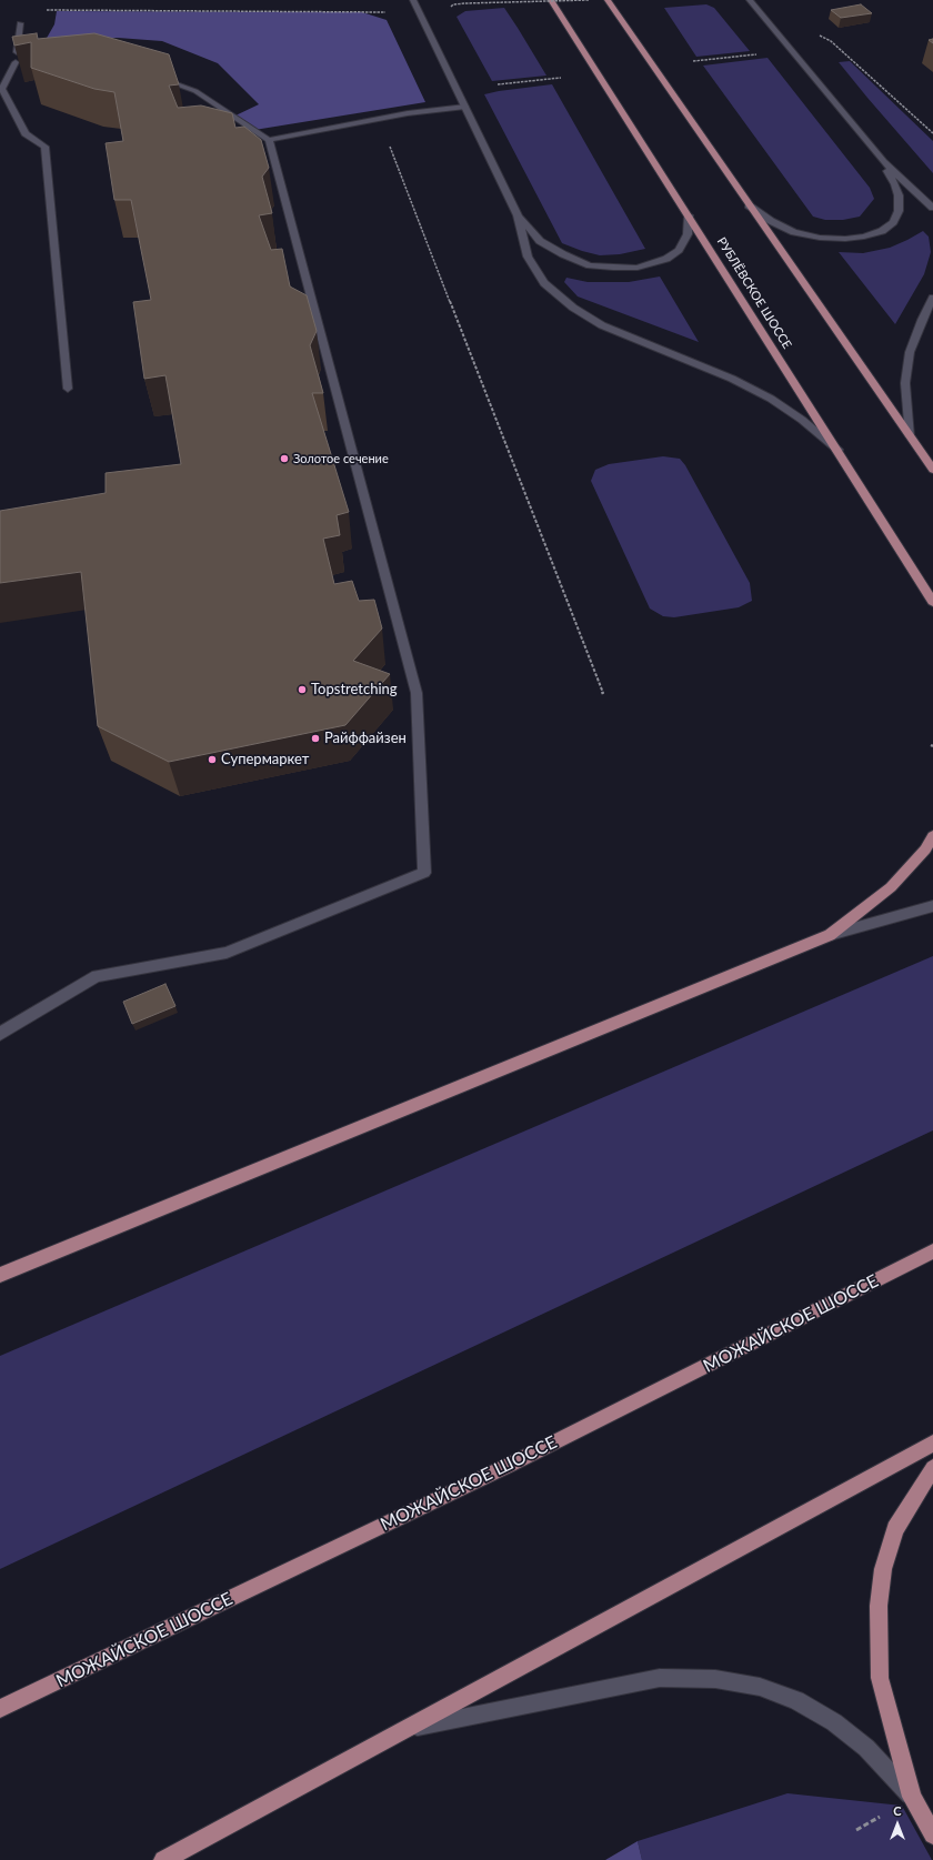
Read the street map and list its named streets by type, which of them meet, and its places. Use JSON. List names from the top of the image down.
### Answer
{
  "streets": {
    "main road": ["РУБЛЁВСКОЕ ШОССЕ", "МОЖАЙСКОЕ ШОССЕ"]
  },
  "places": [
    "Золотое сечение",
    "Topstretching",
    "Райффайзен",
    "Супермаркет"
  ],
  "north": "top"
}
